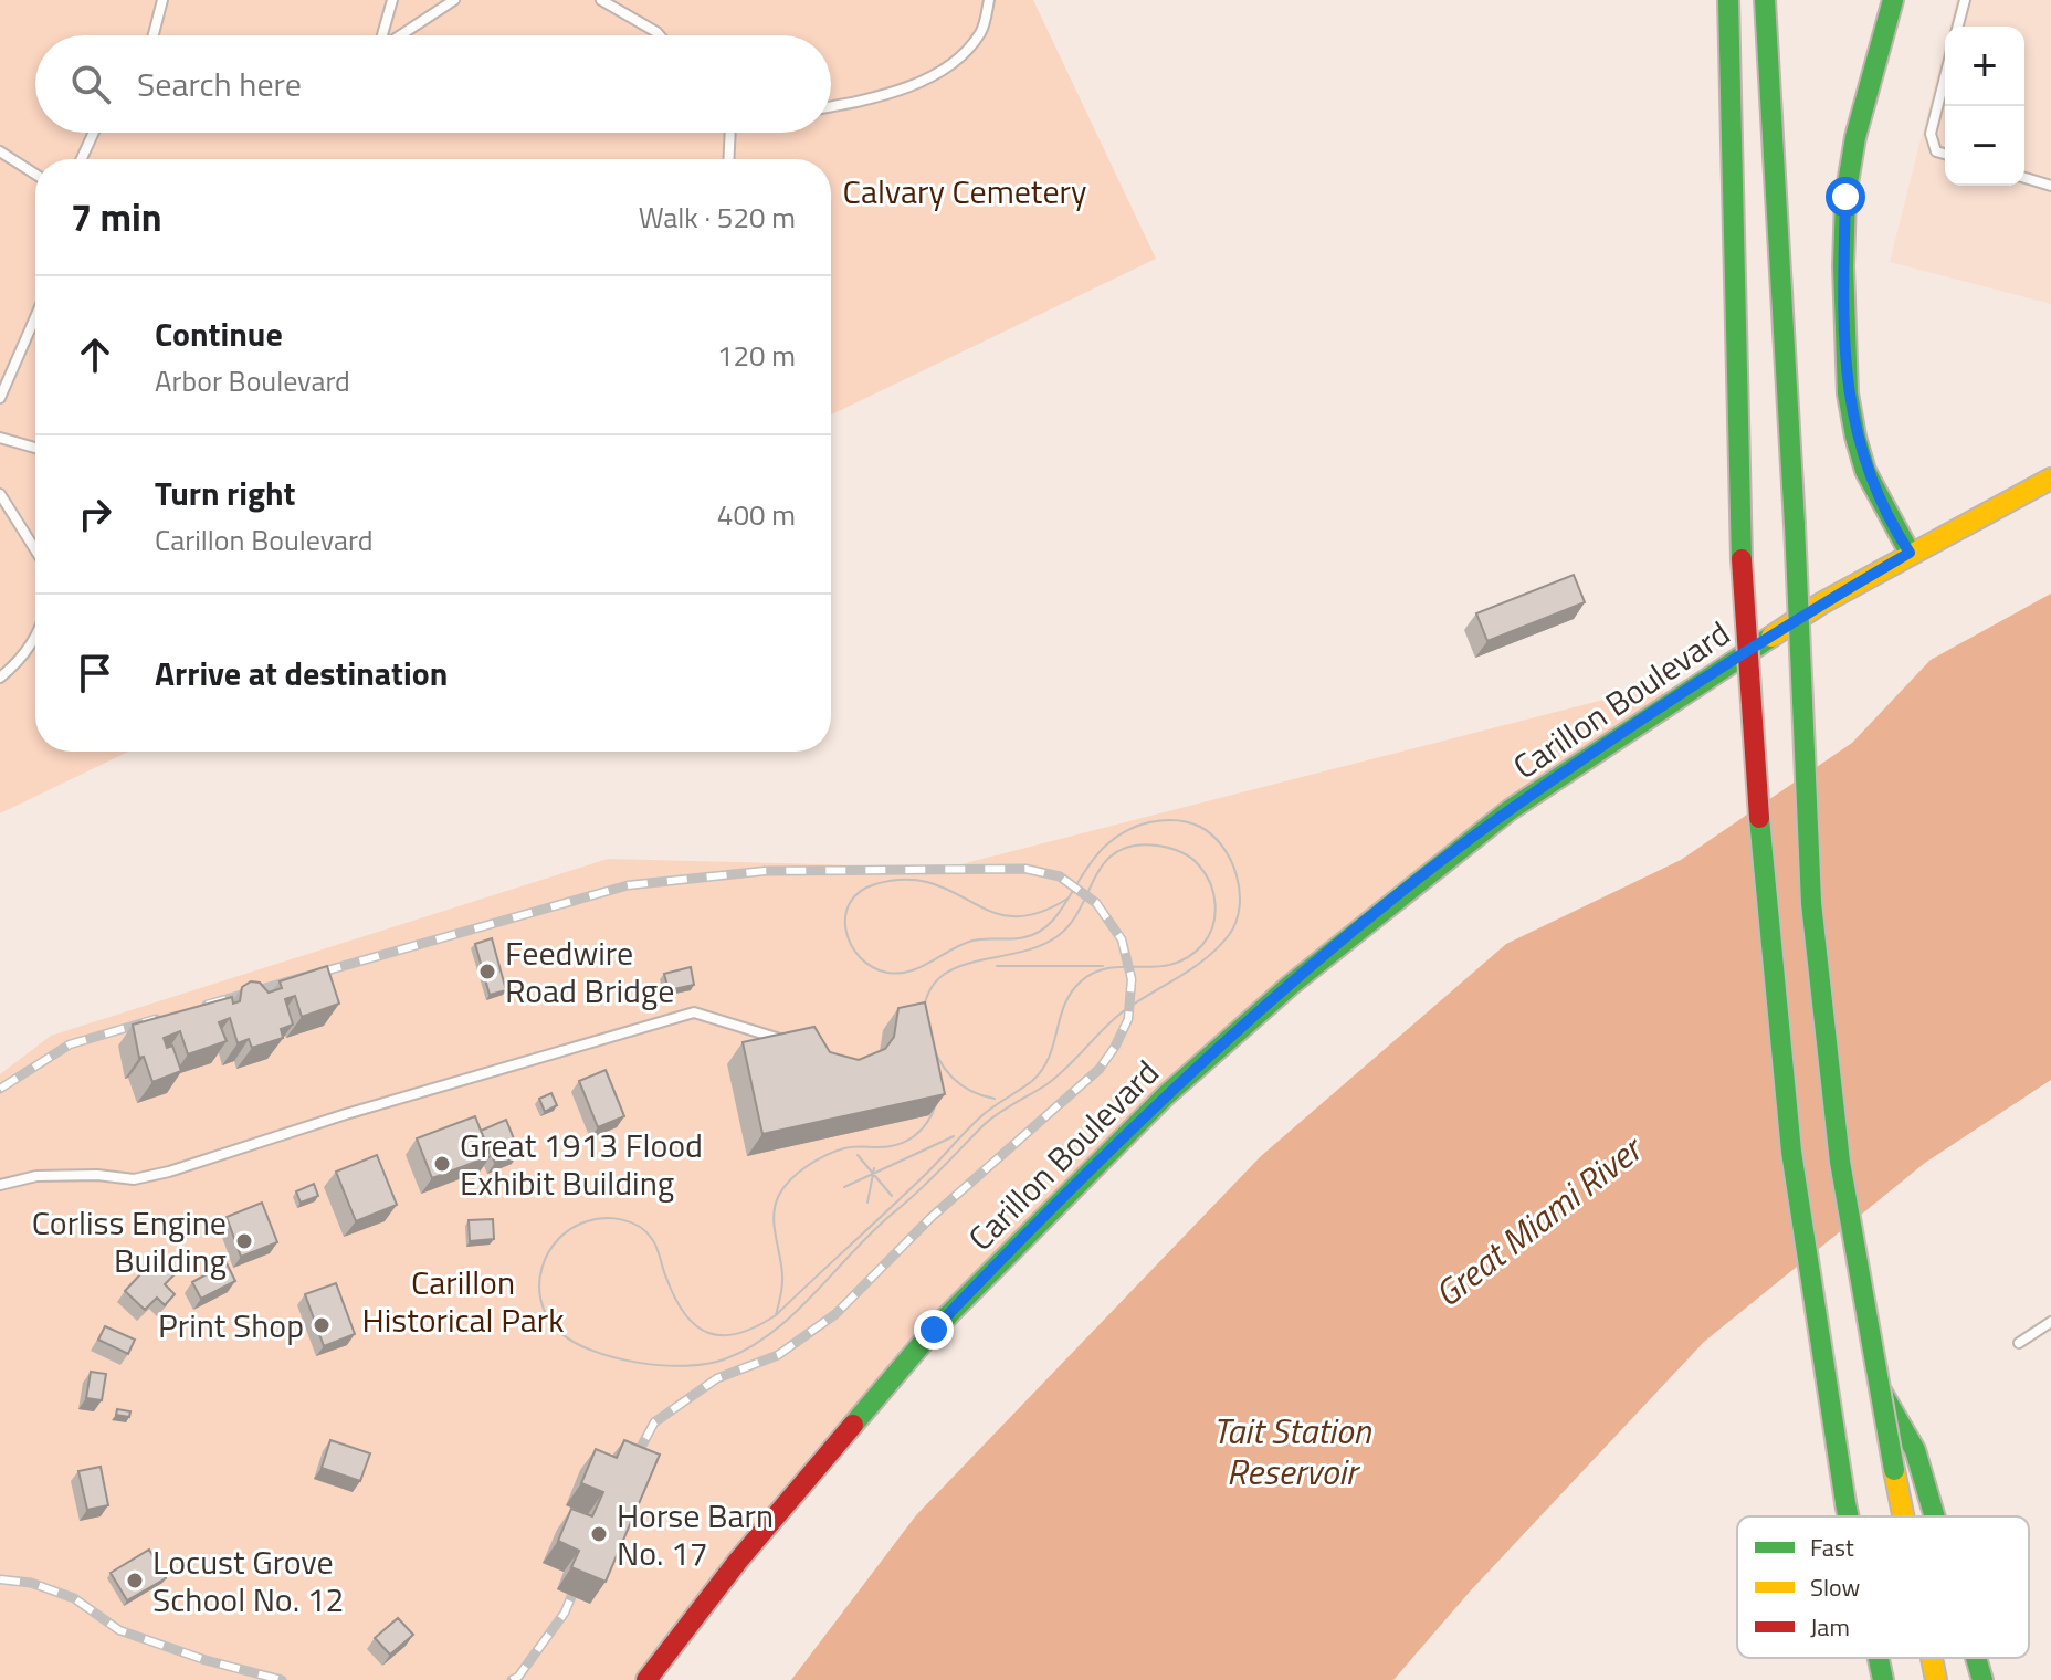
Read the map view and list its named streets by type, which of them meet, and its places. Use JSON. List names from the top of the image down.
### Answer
{
  "streets": {
    "main road": ["Carillon Boulevard"]
  },
  "water": ["Great Miami River", "Tait Station Reservoir"],
  "parks": ["Calvary Cemetery", "Carillon Historical Park"],
  "places": [
    "Feedwire Road Bridge",
    "Great 1913 Flood Exhibit Building",
    "Corliss Engine Building",
    "Print Shop",
    "Horse Barn No. 17",
    "Locust Grove School No. 12"
  ],
  "legend": ["Fast", "Slow", "Jam"],
  "page": {
    "map_buttons": ["+", "−"],
    "search": "Search here",
    "heading": ["7 min", "Walk · 520 m"],
    "list": [
      ["Continue", "Arbor Boulevard", "120 m"],
      ["Turn right", "Carillon Boulevard", "400 m"],
      "Arrive at destination"
    ]
  }
}
